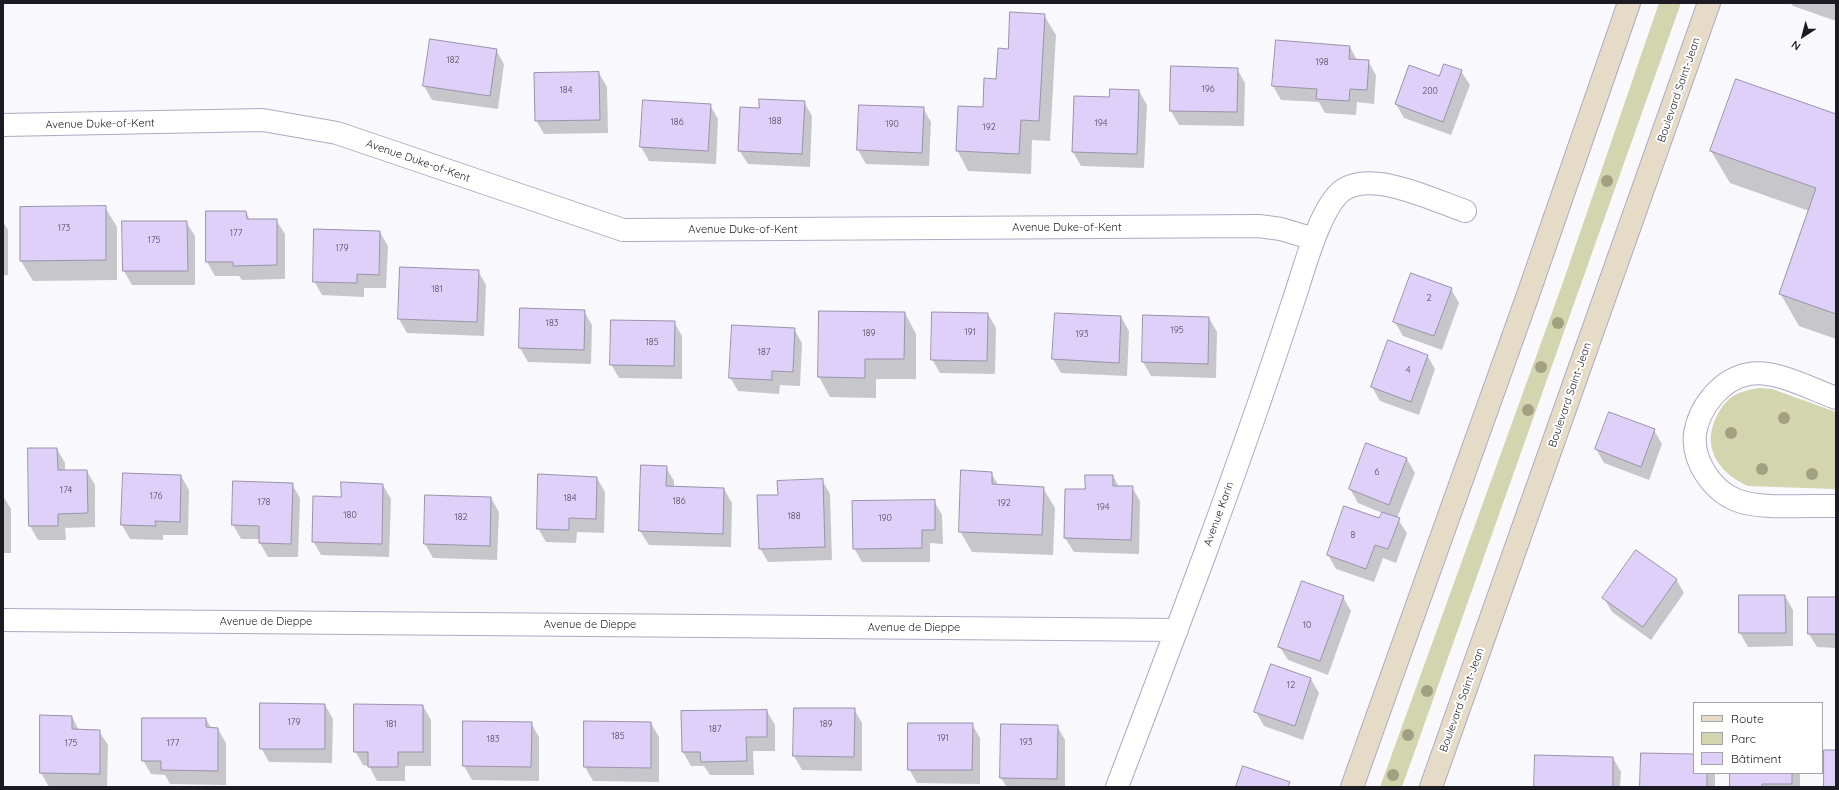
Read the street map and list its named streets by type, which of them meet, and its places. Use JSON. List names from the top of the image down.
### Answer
{
  "streets": {
    "main road": ["Boulevard Saint-Jean"],
    "street": ["Avenue Duke-of-Kent", "Avenue Karin", "Avenue de Dieppe"]
  },
  "crossings": [
    ["Avenue Duke-of-Kent", "Avenue Karin"],
    ["Avenue Karin", "Avenue de Dieppe"]
  ],
  "house_numbers": [
    "182",
    "198",
    "196",
    "184",
    "200",
    "188",
    "186",
    "194",
    "190",
    "192",
    "173",
    "177",
    "175",
    "179",
    "181",
    "2",
    "183",
    "195",
    "191",
    "189",
    "193",
    "185",
    "187",
    "4",
    "6",
    "174",
    "176",
    "184",
    "186",
    "178",
    "192",
    "194",
    "180",
    "188",
    "182",
    "190",
    "8",
    "10",
    "12",
    "179",
    "181",
    "189",
    "187",
    "185",
    "191",
    "183",
    "193",
    "175",
    "177"
  ],
  "legend": ["Route", "Parc", "Bâtiment"],
  "north": "bottom left"
}
